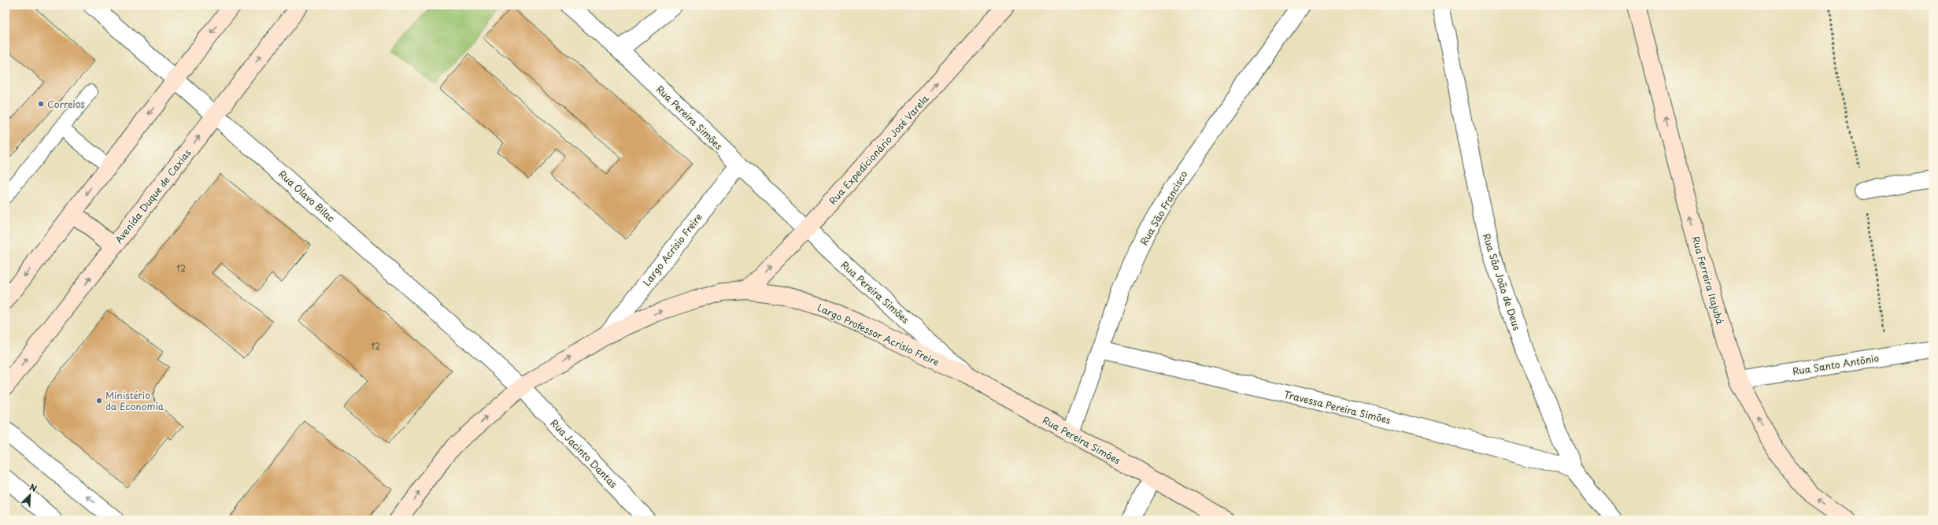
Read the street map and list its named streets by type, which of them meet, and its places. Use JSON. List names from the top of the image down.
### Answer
{
  "streets": {
    "street": [
      "Rua Pereira Simões",
      "Rua Expedicionário José Varela",
      "Avenida Duque de Caxias",
      "Rua Olavo Bilac",
      "Rua São Francisco",
      "Largo Acrisio Freire",
      "Rua Ferreira Itajubá",
      "Rua São João de Deus",
      "Largo Professor Acrísio Freire",
      "Rua Santo Antônio",
      "Travessa Pereira Simões",
      "Rua Jacinto Dantas"
    ]
  },
  "crossings": [
    ["Rua Pereira Simões", "Rua Expedicionário José Varela"],
    ["Rua Pereira Simões", "Rua São Francisco"],
    ["Rua Pereira Simões", "Largo Acrisio Freire"],
    ["Rua Pereira Simões", "Largo Professor Acrísio Freire"],
    ["Rua Expedicionário José Varela", "Largo Professor Acrísio Freire"],
    ["Avenida Duque de Caxias", "Rua Olavo Bilac"],
    ["Rua Olavo Bilac", "Largo Professor Acrísio Freire"],
    ["Rua Olavo Bilac", "Rua Jacinto Dantas"],
    ["Rua São Francisco", "Travessa Pereira Simões"],
    ["Largo Acrisio Freire", "Largo Professor Acrísio Freire"],
    ["Rua Ferreira Itajubá", "Rua Santo Antônio"],
    ["Rua São João de Deus", "Travessa Pereira Simões"],
    ["Largo Professor Acrísio Freire", "Rua Jacinto Dantas"]
  ],
  "one_way": ["Rua Expedicionário José Varela", "Rua Ferreira Itajubá", "Largo Professor Acrísio Freire"],
  "places": ["Correios", "Ministério da Economia"],
  "house_numbers": ["12", "12"],
  "north": "top right"
}
